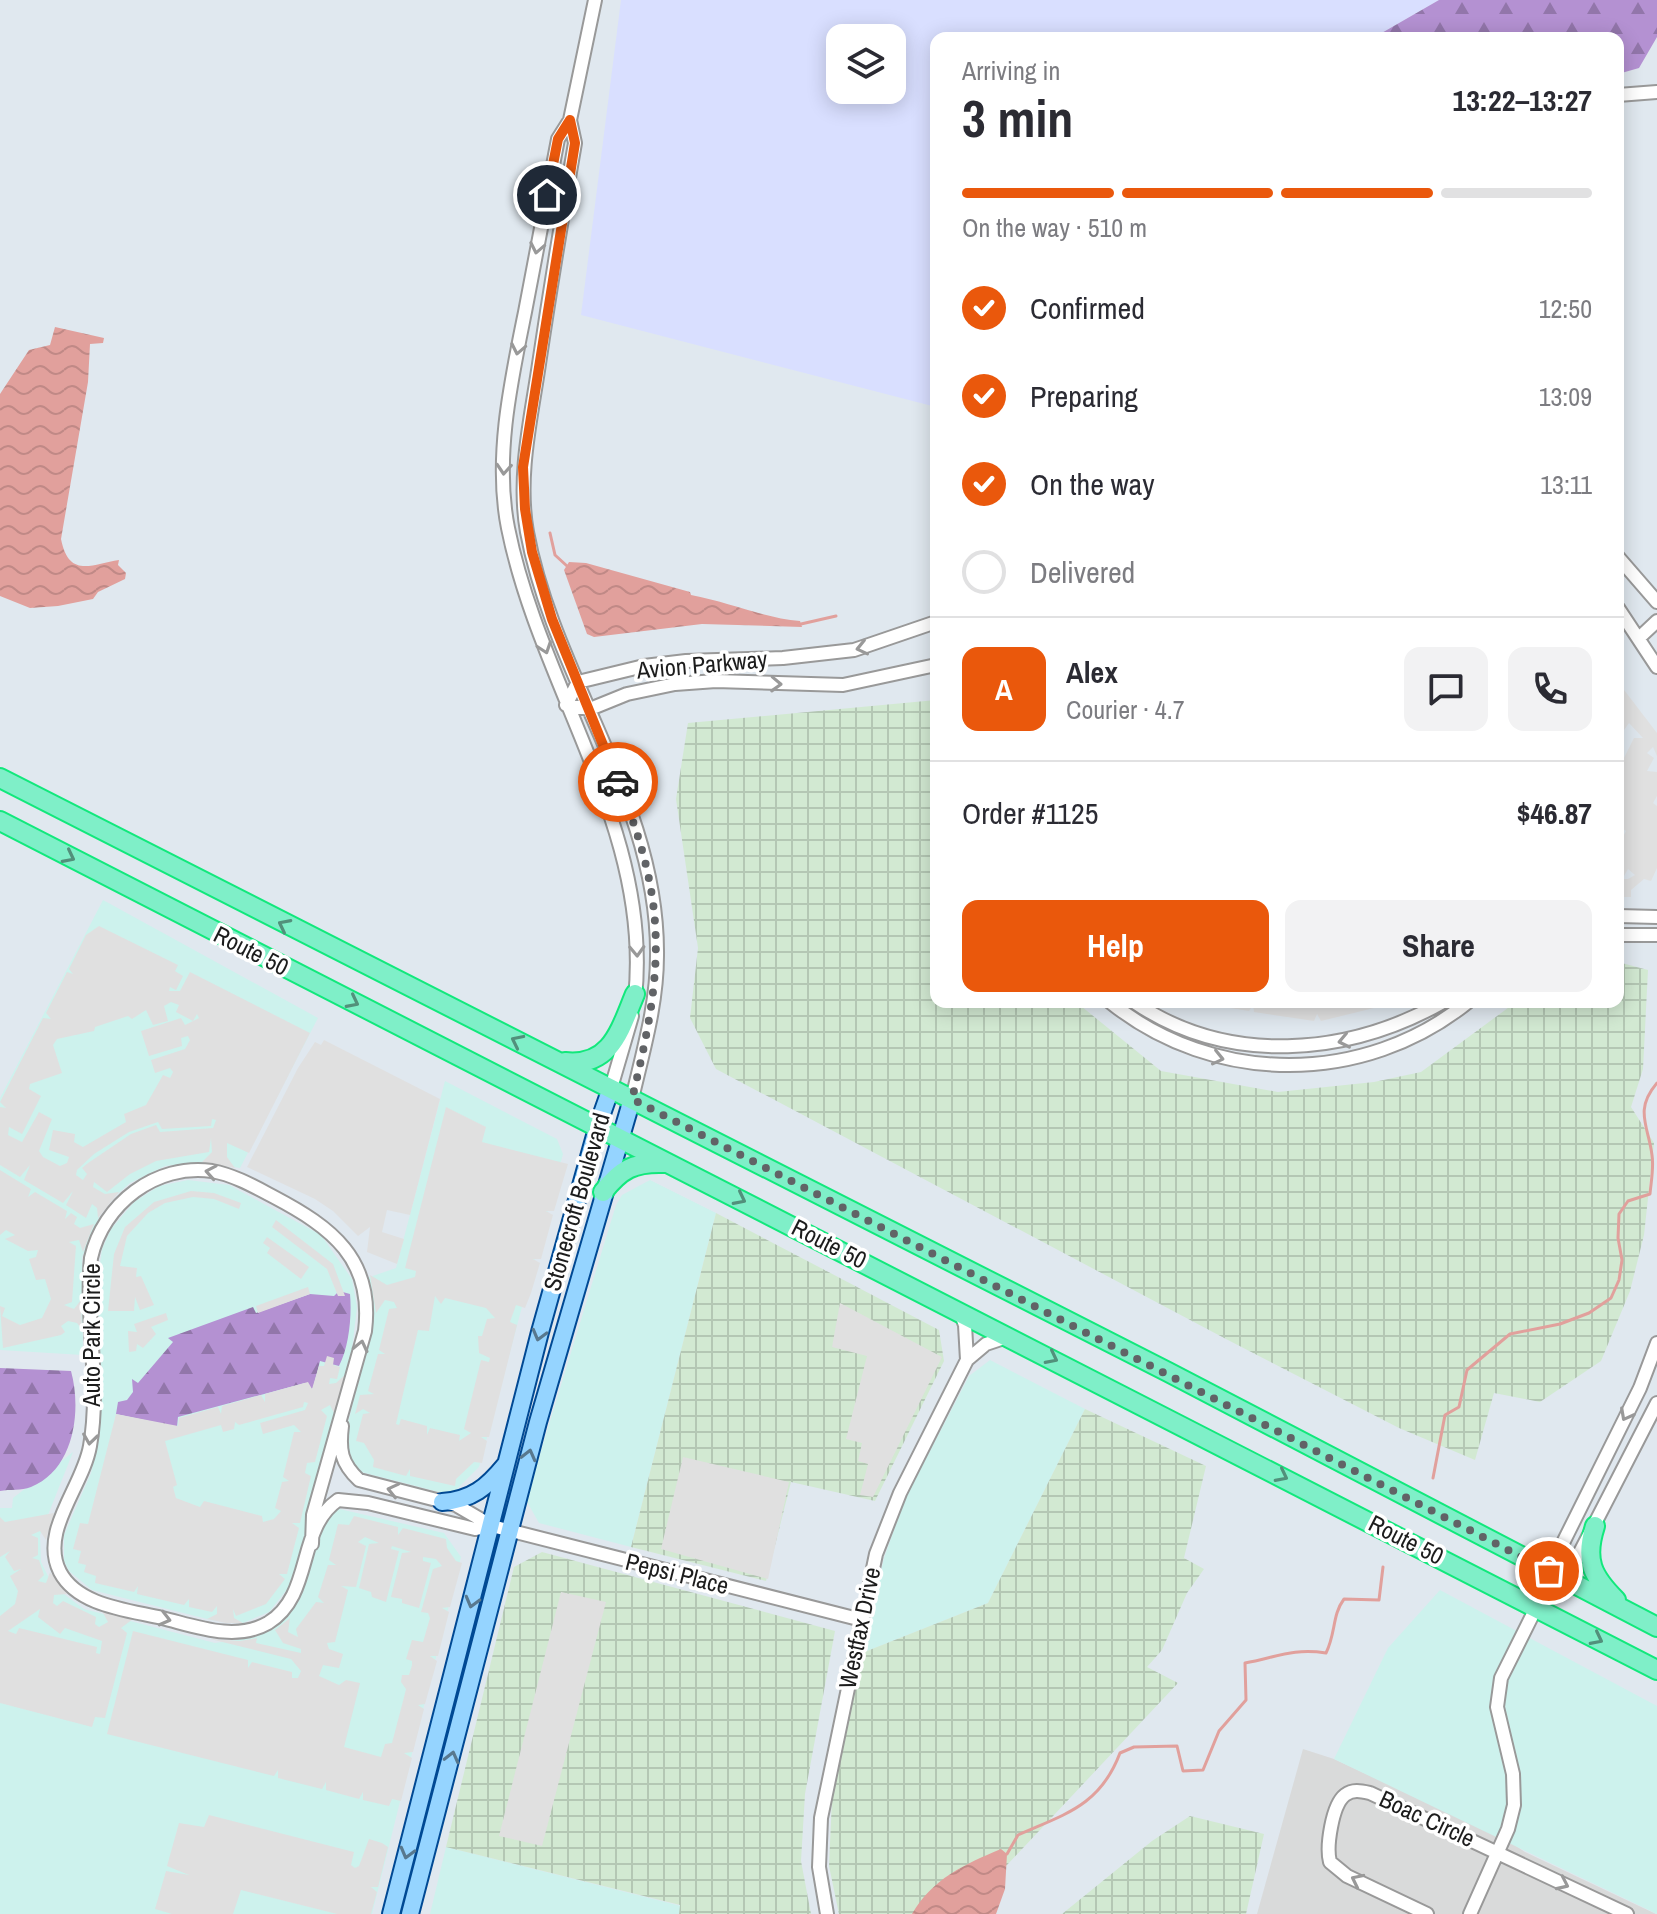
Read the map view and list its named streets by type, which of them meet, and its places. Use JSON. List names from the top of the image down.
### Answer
{
  "streets": {
    "highway": ["Route 50"],
    "main road": ["Stonecroft Boulevard"],
    "street": [
      "Avion Parkway",
      "Auto Park Circle",
      "Pepsi Place",
      "Westfax Drive",
      "Boac Circle"
    ]
  },
  "crossings": [
    ["Avion Parkway", "Stonecroft Boulevard"],
    ["Route 50", "Stonecroft Boulevard"],
    ["Stonecroft Boulevard", "Auto Park Circle"],
    ["Stonecroft Boulevard", "Pepsi Place"],
    ["Auto Park Circle", "Pepsi Place"],
    ["Pepsi Place", "Westfax Drive"]
  ],
  "page": {
    "heading": ["3 min", "Arriving in", "13:22–13:27"],
    "panel": [
      "Alex",
      "Courier · 4.7",
      "Order #1125",
      "$46.87"
    ],
    "bar": "On the way · 510 m",
    "list": [
      ["Confirmed", "12:50"],
      ["Preparing", "13:09"],
      ["On the way", "13:11"],
      "Delivered"
    ],
    "round": "A",
    "buttons": ["Help", "Share"]
  }
}
